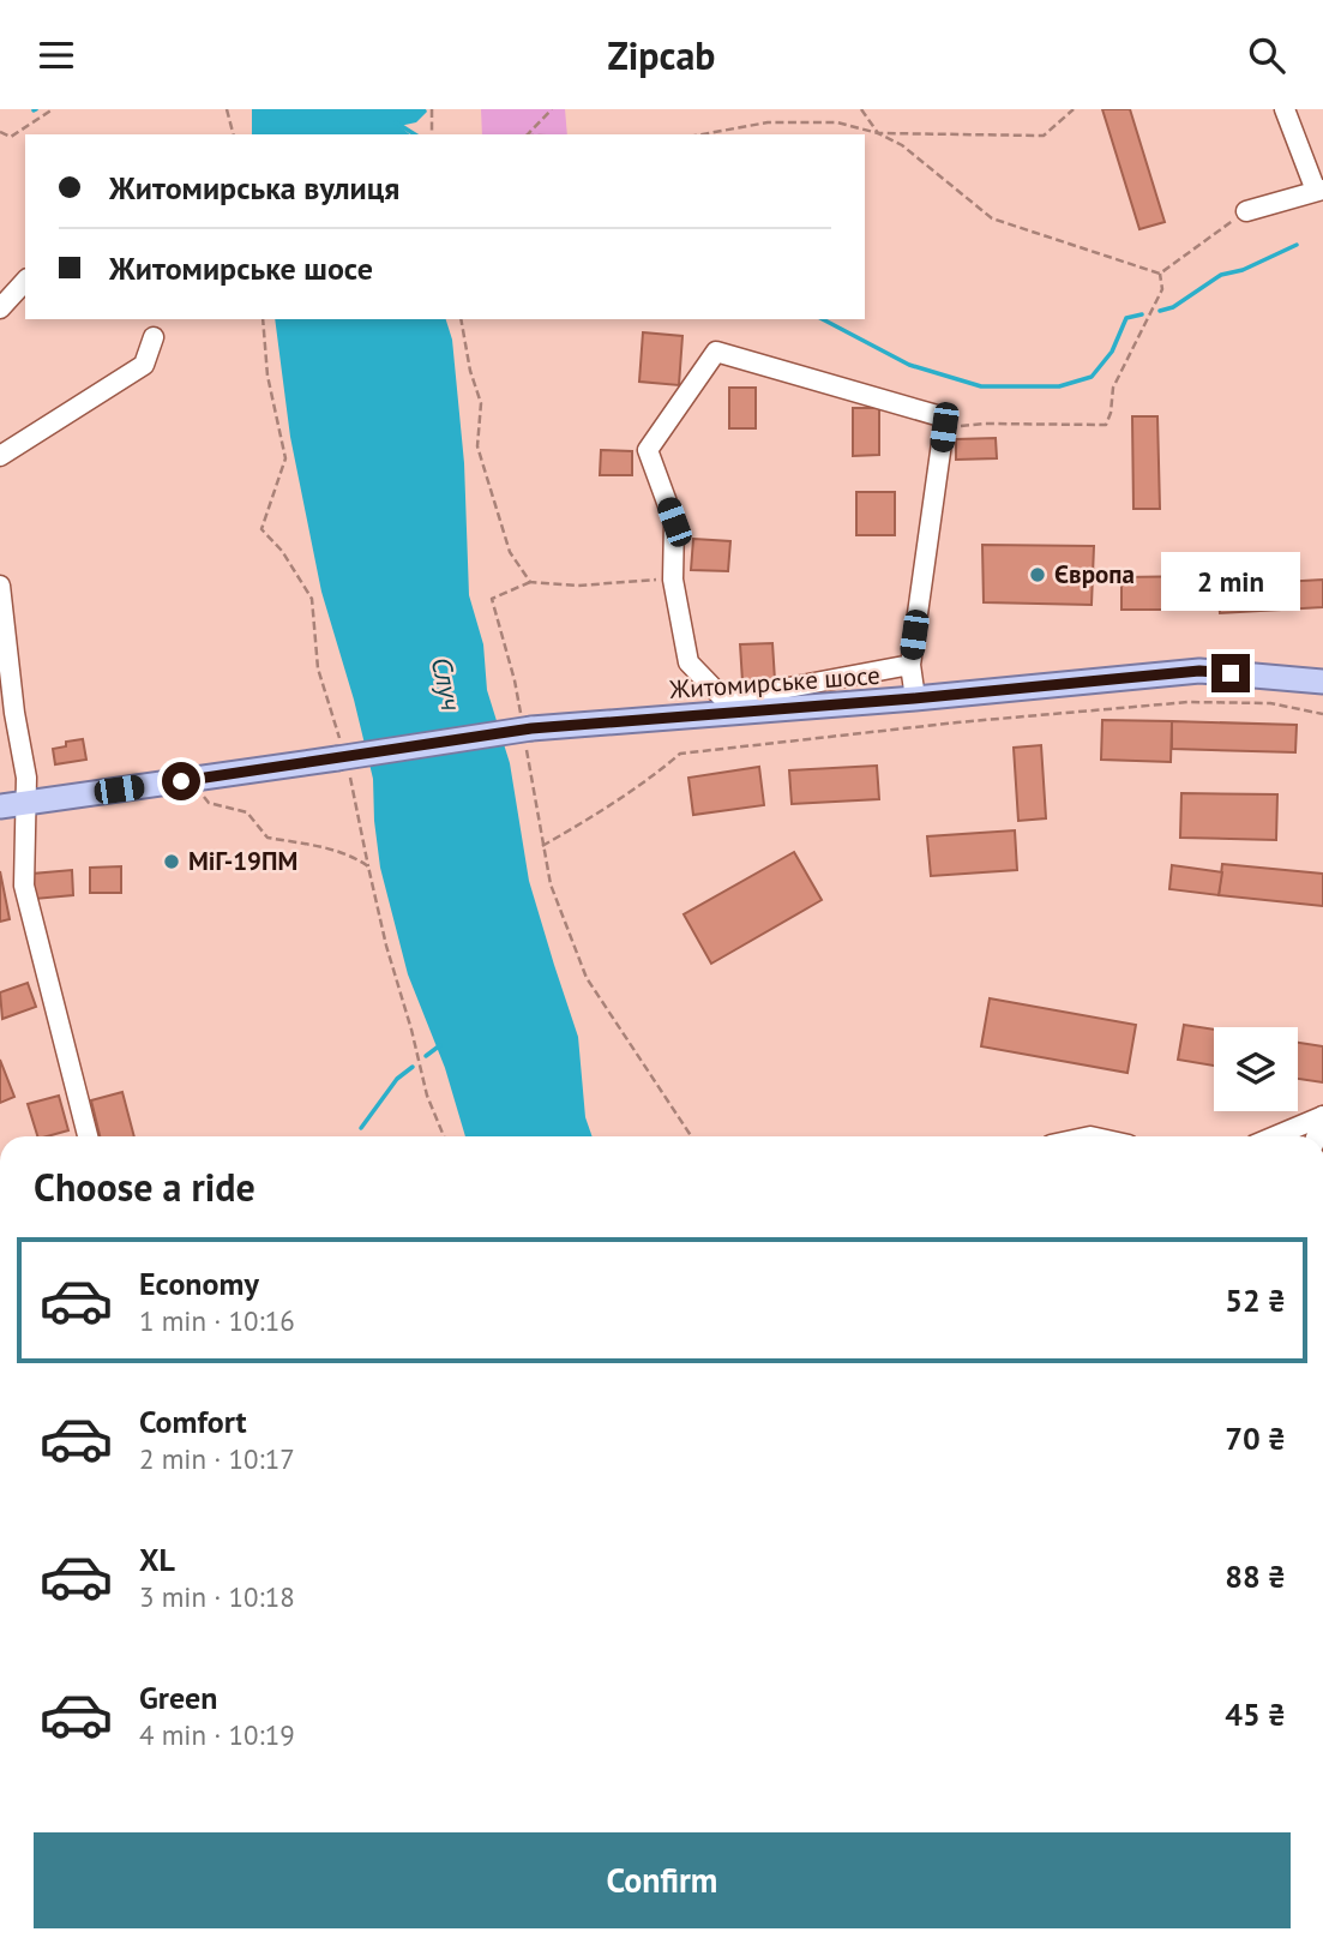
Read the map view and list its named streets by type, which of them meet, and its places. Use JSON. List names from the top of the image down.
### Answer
{
  "streets": {
    "main road": ["Житомирське шосе"]
  },
  "water": ["Случ"],
  "places": ["Європа", "МіГ-19ПМ"],
  "page": {
    "header": "Zipcab",
    "banner": ["Житомирська вулиця", "Житомирське шосе"],
    "bubble": "2 min",
    "heading": "Choose a ride",
    "list": [
      {
        "name": "Economy",
        "note": "1 min · 10:16",
        "value": "52 ₴"
      },
      {
        "name": "Comfort",
        "note": "2 min · 10:17",
        "value": "70 ₴"
      },
      {
        "name": "XL",
        "note": "3 min · 10:18",
        "value": "88 ₴"
      },
      {
        "name": "Green",
        "note": "4 min · 10:19",
        "value": "45 ₴"
      }
    ],
    "buttons": "Confirm"
  }
}
